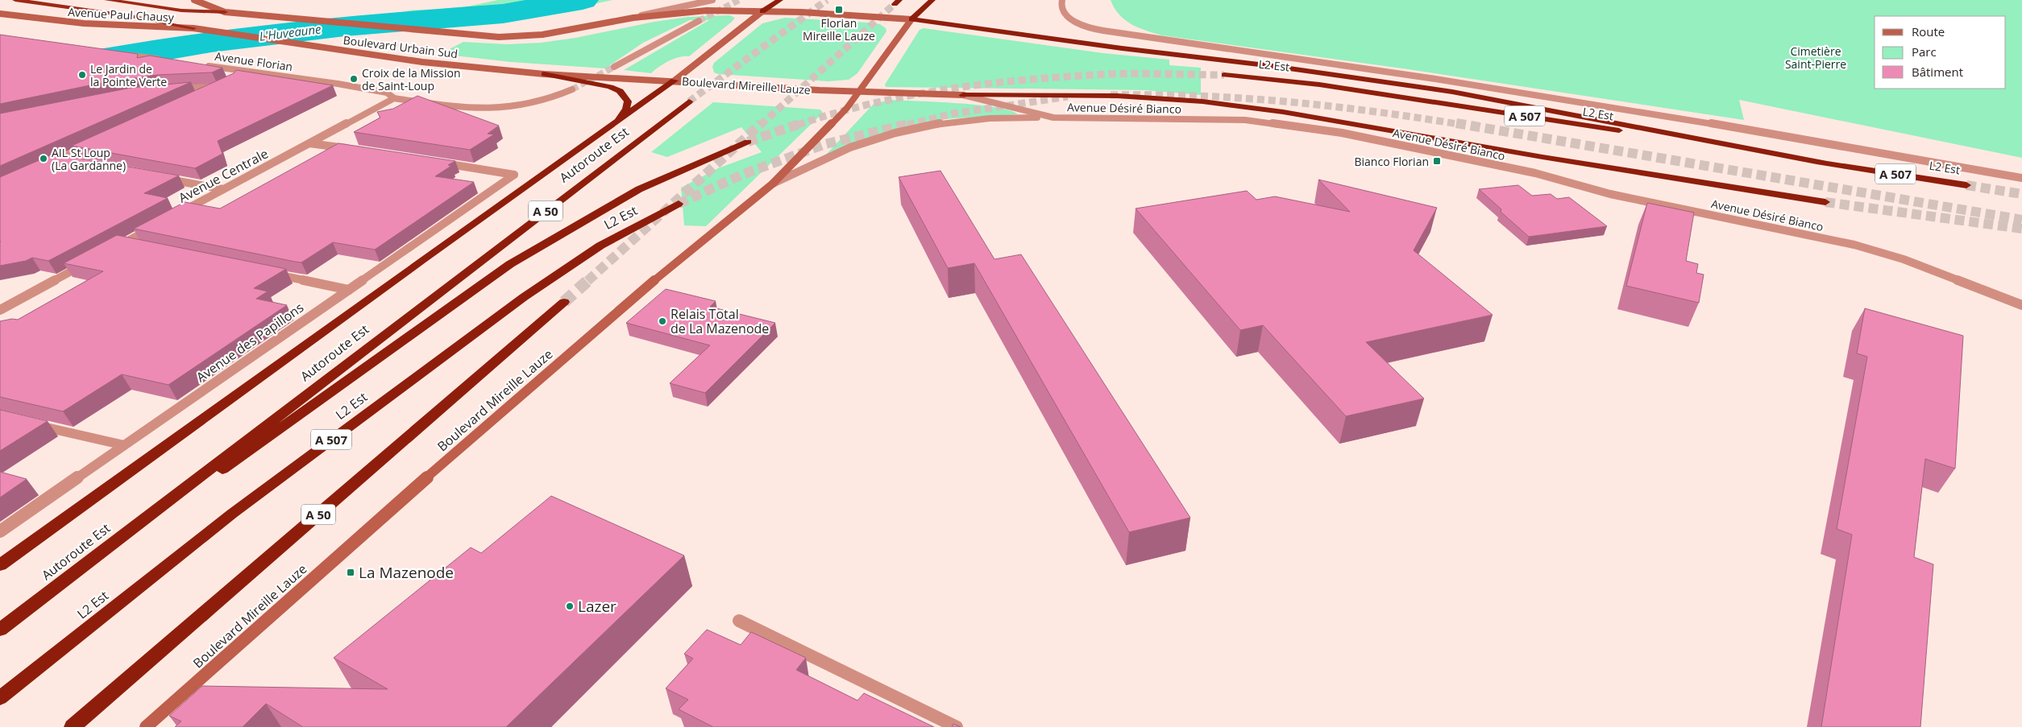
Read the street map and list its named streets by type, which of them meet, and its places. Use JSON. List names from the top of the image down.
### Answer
{
  "streets": {
    "highway": [
      "Boulevard Urbain Sud",
      "L2 Est",
      "A 507",
      "Autoroute Est",
      "A 50"
    ],
    "main road": ["Avenue Paul Chausy", "Boulevard Mireille Lauze", "Avenue Désiré Bianco"],
    "street": ["Avenue Florian", "Avenue Centrale", "Avenue des Papillons"]
  },
  "crossings": [
    ["Avenue Paul Chausy", "Boulevard Urbain Sud"],
    ["Boulevard Urbain Sud", "Boulevard Mireille Lauze"],
    ["Avenue Florian", "Avenue Centrale"],
    ["L2 Est", "Autoroute Est"],
    ["Boulevard Mireille Lauze", "Avenue Désiré Bianco"]
  ],
  "water": ["L'Huveaune"],
  "parks": ["Cimetière Saint-Pierre"],
  "places": {
    "transit": ["Florian Mireille Lauze", "Bianco Florian", "La Mazenode"],
    "other": [
      "Le Jardin de la Pointe Verte",
      "Croix de la Mission de Saint-Loup",
      "AIL St Loup (La Gardanne)",
      "Relais Total de La Mazenode",
      "Lazer"
    ]
  },
  "legend": ["Route", "Parc", "Bâtiment"]
}
